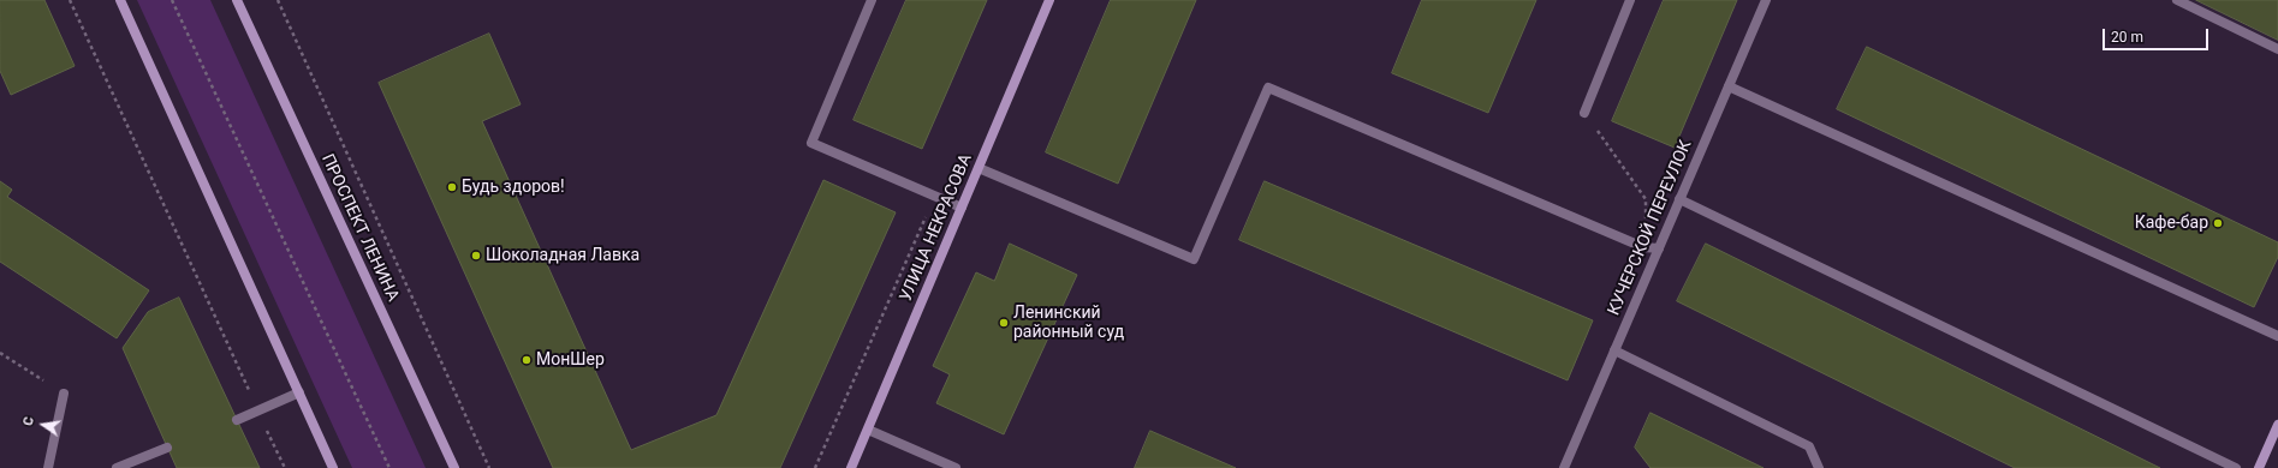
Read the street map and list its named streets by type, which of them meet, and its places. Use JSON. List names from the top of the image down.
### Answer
{
  "streets": {
    "main road": ["ПРОСПЕКТ ЛЕНИНА", "УЛИЦА НЕКРАСОВА"],
    "street": ["КУЧЕРСКОЙ ПЕРЕУЛОК"]
  },
  "places": [
    "Будь здоров!",
    "Кафе-бар",
    "Шоколадная Лавка",
    "Ленинский районный суд",
    "МонШер"
  ],
  "scale_bar": "20 m",
  "north": "left"
}
